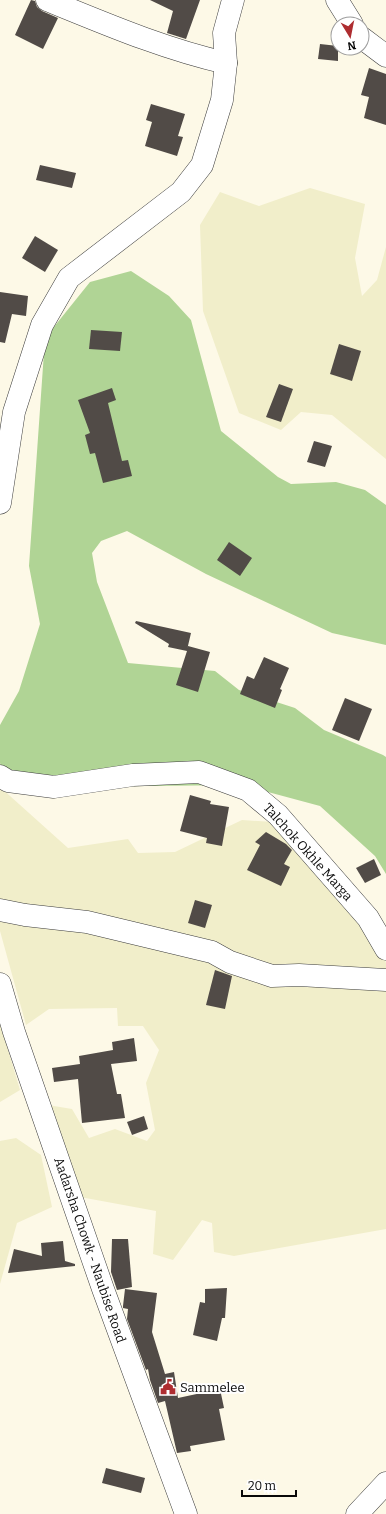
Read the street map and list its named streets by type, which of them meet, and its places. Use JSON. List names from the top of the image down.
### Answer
{
  "streets": {
    "street": ["Talchok Okhle Marga", "Aadarsha Chowk - Naubise Road"]
  },
  "places": {
    "public building": ["Sammelee"]
  },
  "scale_bar": "20 m",
  "north": "bottom"
}
